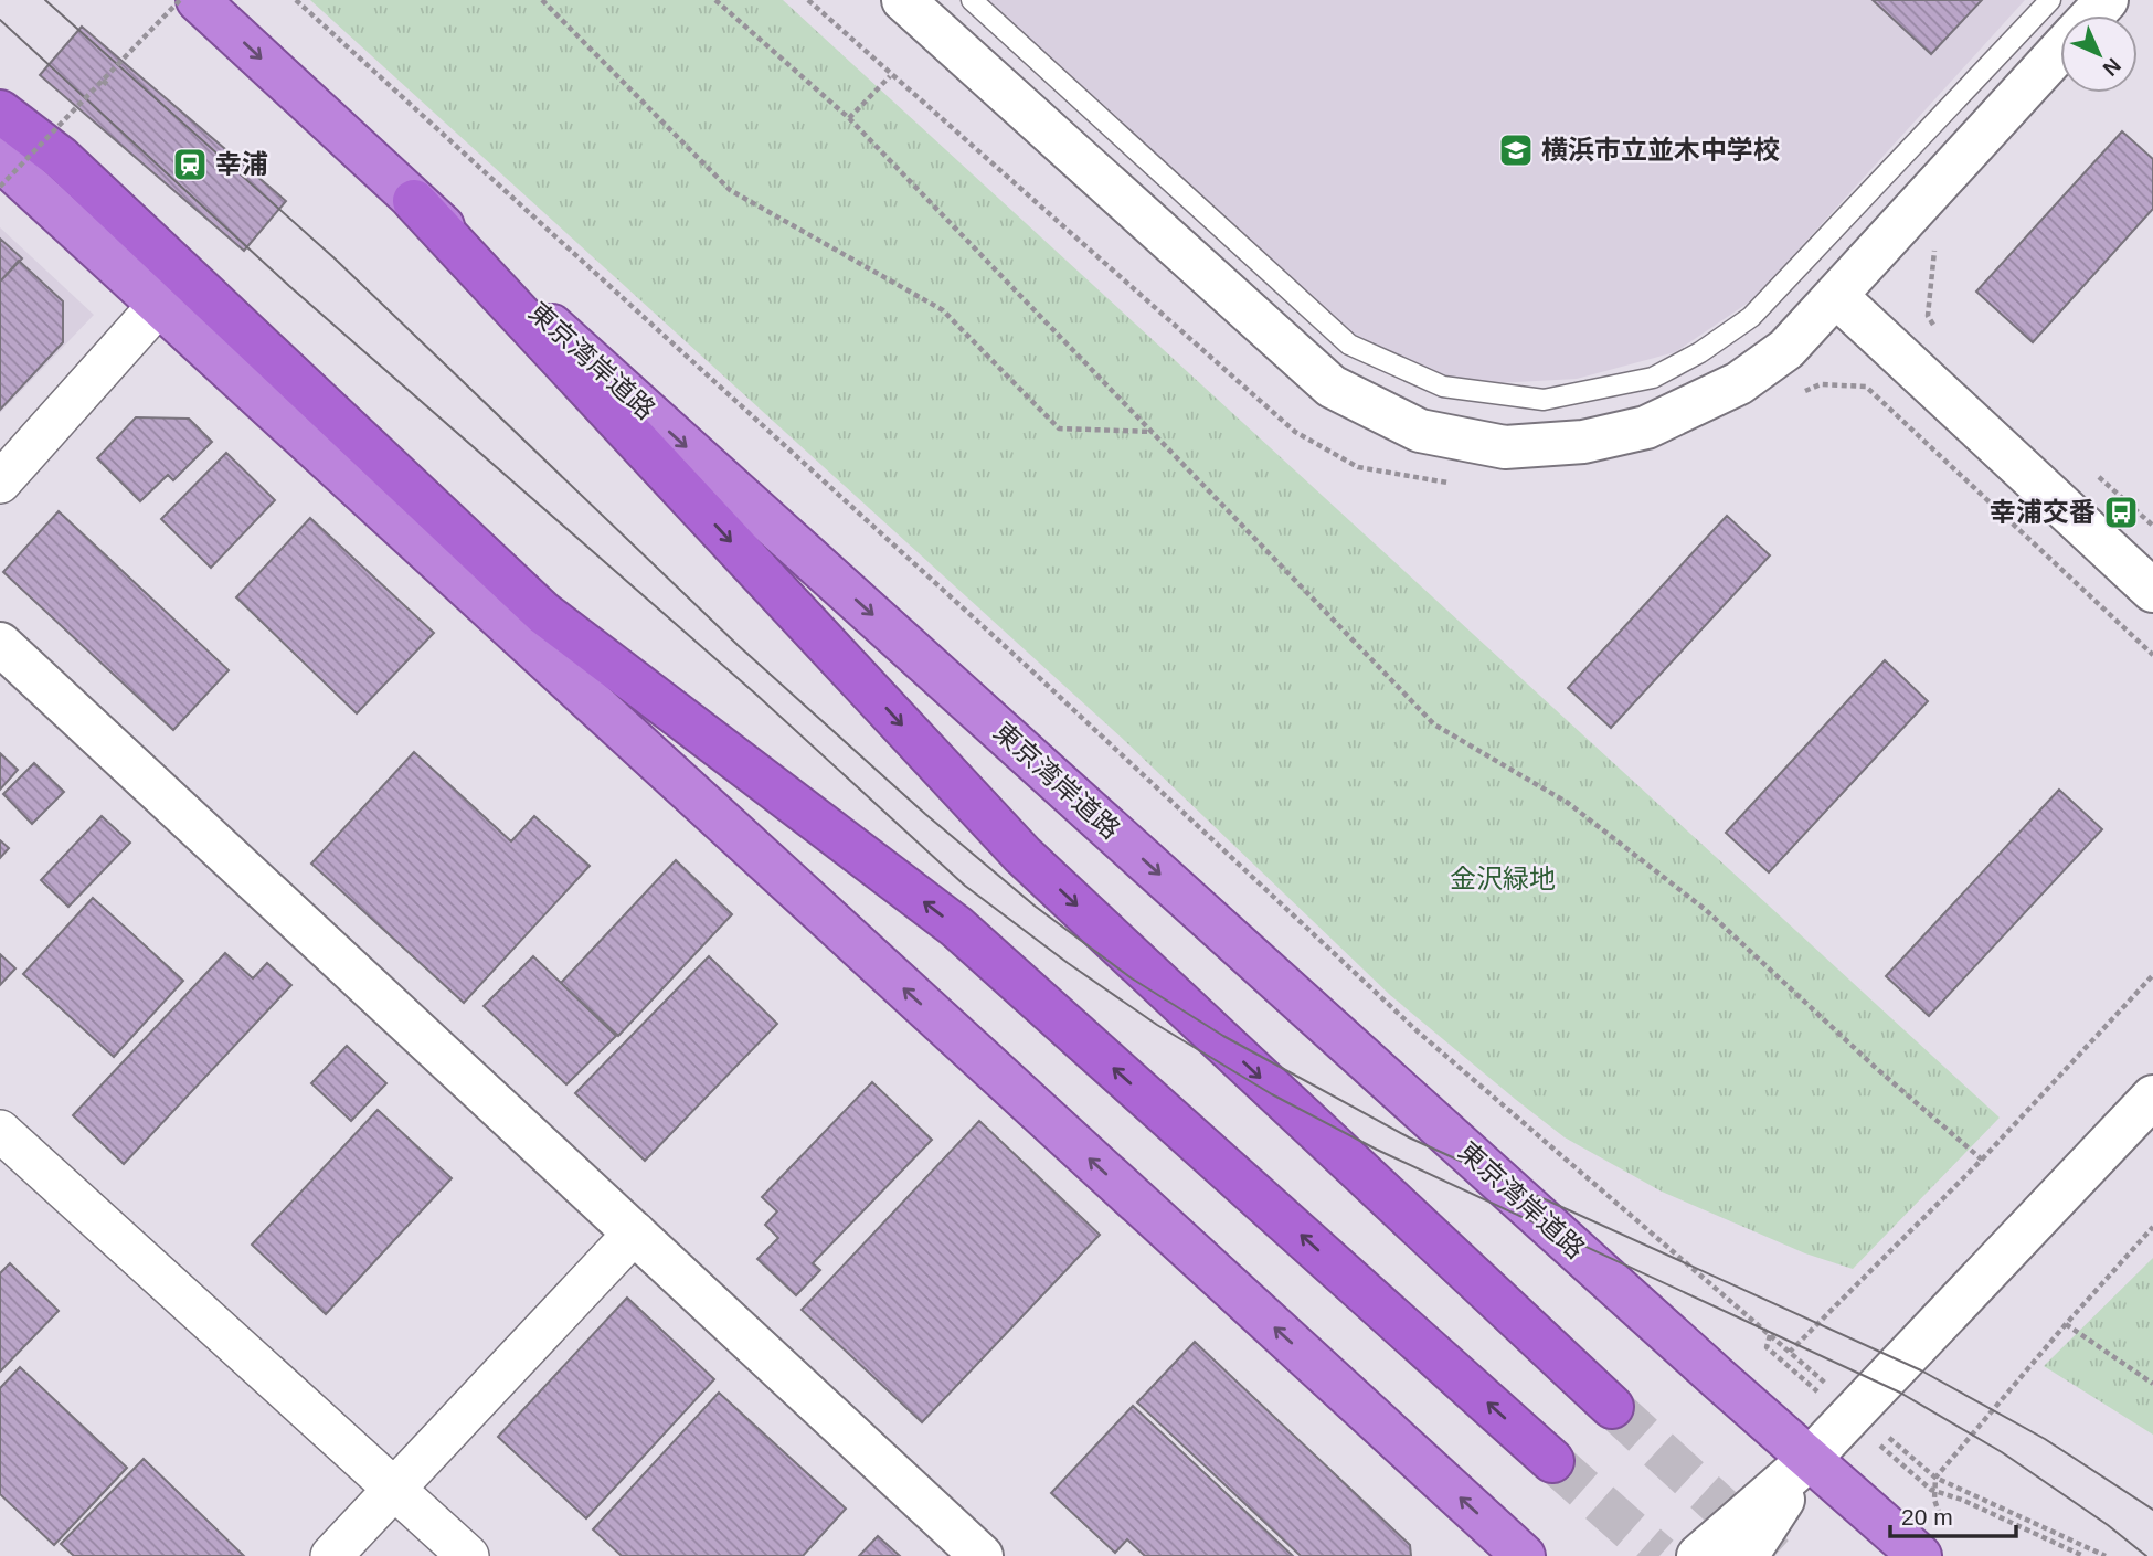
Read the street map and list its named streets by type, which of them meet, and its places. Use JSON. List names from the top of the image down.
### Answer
{
  "streets": {
    "highway": ["東京湾岸道路"]
  },
  "parks": ["金沢緑地"],
  "places": {
    "school or university": ["横浜市立並木中学校"],
    "station": ["幸浦"],
    "bus stop": ["幸浦交番"]
  },
  "scale_bar": "20 m",
  "north": "bottom right"
}
